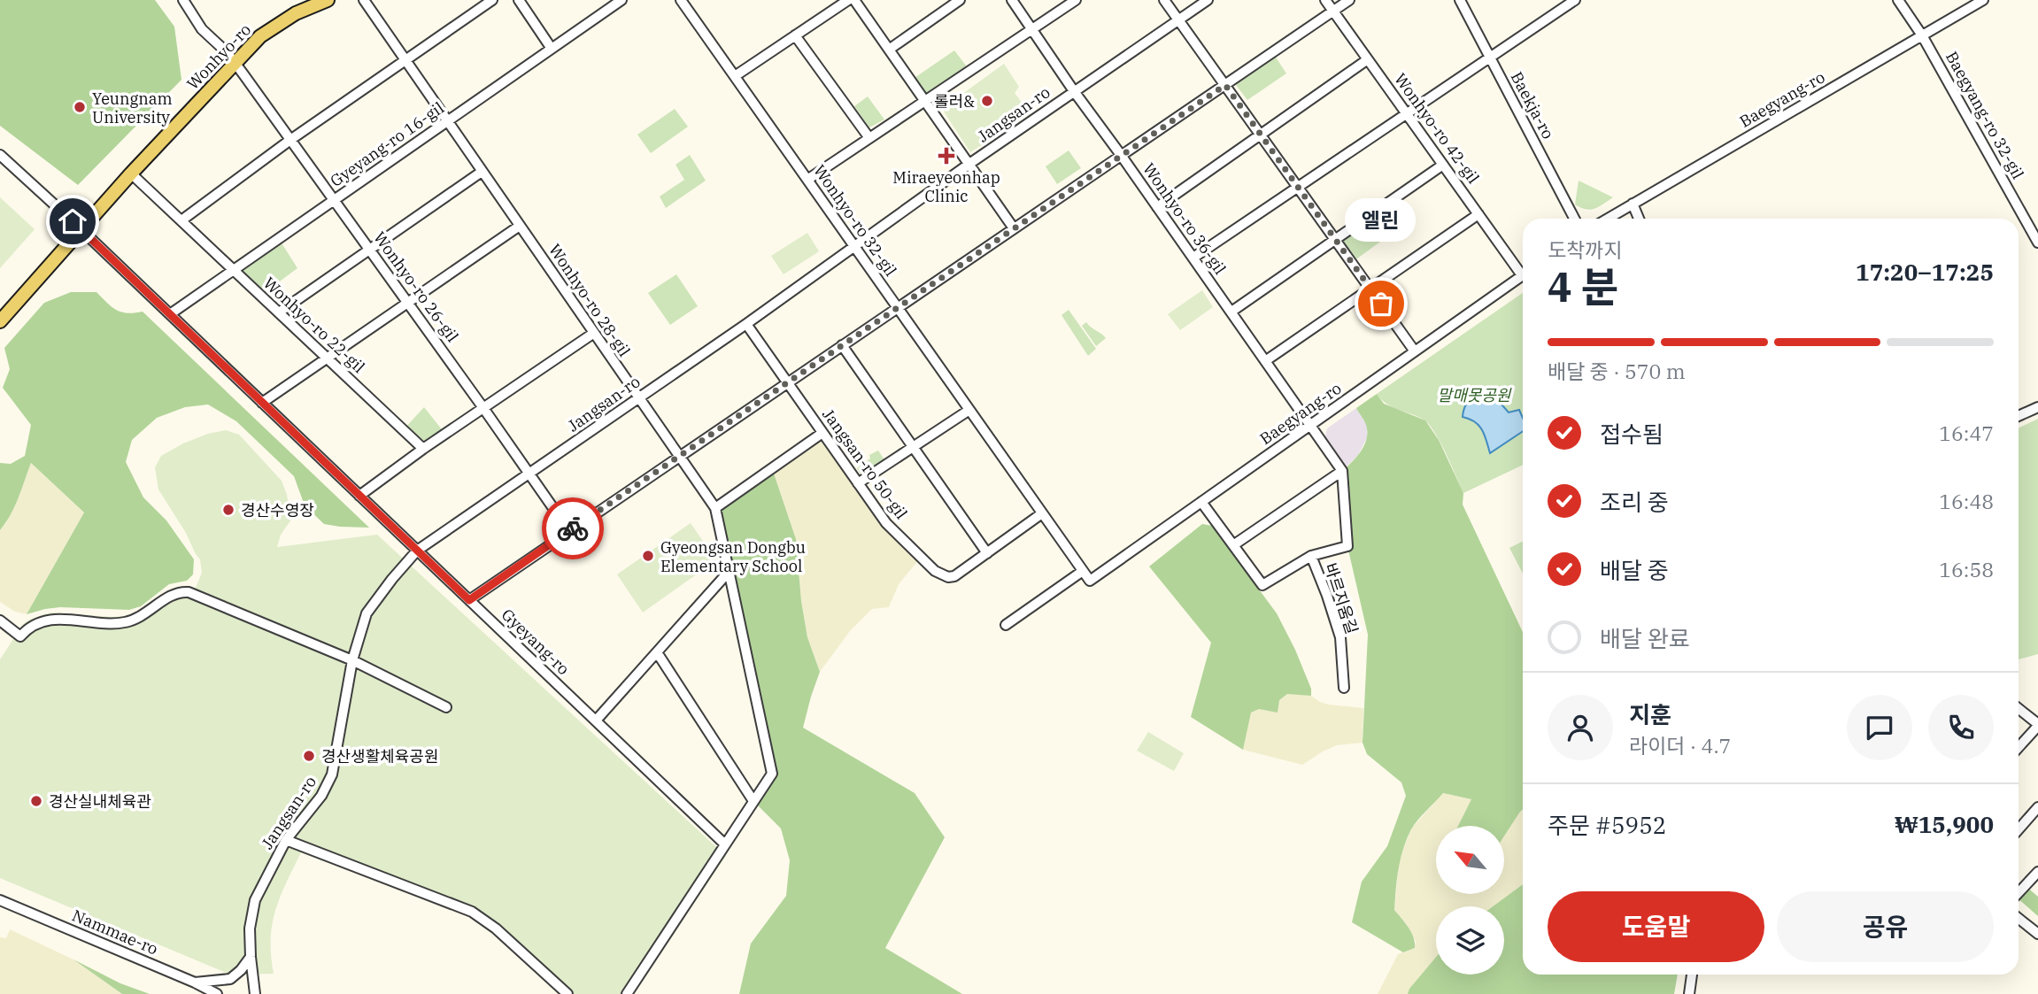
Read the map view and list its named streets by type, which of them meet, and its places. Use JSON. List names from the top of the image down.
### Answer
{
  "streets": {
    "main road": ["Wonhyo-ro"],
    "street": [
      "Baegyang-ro",
      "Baekja-ro",
      "Jangsan-ro",
      "Baegyang-ro 32-gil",
      "Wonhyo-ro 42-gil",
      "Gyeyang-ro 16-gil",
      "Wonhyo-ro 36-gil",
      "Wonhyo-ro 32-gil",
      "Wonhyo-ro 26-gil",
      "Wonhyo-ro 28-gil",
      "Wonhyo-ro 22-gil",
      "Jangsan-ro 50-gil",
      "바르지움길",
      "Gyeyang-ro",
      "Nammae-ro"
    ]
  },
  "crossings": [
    ["Wonhyo-ro", "Wonhyo-ro 26-gil"],
    ["Wonhyo-ro", "Wonhyo-ro 22-gil"],
    ["Wonhyo-ro", "Gyeyang-ro"],
    ["Baegyang-ro", "Baegyang-ro 32-gil"],
    ["Baegyang-ro", "Wonhyo-ro 36-gil"],
    ["Baegyang-ro", "Wonhyo-ro 32-gil"],
    ["Jangsan-ro", "Wonhyo-ro 36-gil"],
    ["Jangsan-ro", "Wonhyo-ro 32-gil"],
    ["Jangsan-ro", "Wonhyo-ro 26-gil"],
    ["Jangsan-ro", "Wonhyo-ro 28-gil"],
    ["Jangsan-ro", "Jangsan-ro 50-gil"],
    ["Jangsan-ro", "Gyeyang-ro"],
    ["Gyeyang-ro 16-gil", "Wonhyo-ro 26-gil"],
    ["Gyeyang-ro 16-gil", "Wonhyo-ro 28-gil"],
    ["Gyeyang-ro 16-gil", "Wonhyo-ro 22-gil"],
    ["Gyeyang-ro 16-gil", "Gyeyang-ro"],
    ["Wonhyo-ro 32-gil", "Jangsan-ro 50-gil"],
    ["Wonhyo-ro 28-gil", "Gyeyang-ro"]
  ],
  "parks": ["말매못공원"],
  "places": {
    "other": [
      "롤러&",
      "Yeungnam University",
      "엘린",
      "경산수영장",
      "Gyeongsan Dongbu Elementary School",
      "경산생활체육공원",
      "경산실내체육관"
    ],
    "health": ["Miraeyeonhap Clinic"]
  },
  "north": "top left",
  "page": {
    "bubble": "엘린",
    "heading": ["4 분", "도착까지", "17:20–17:25"],
    "panel": [
      "지훈",
      "라이더 · 4.7",
      "주문 #5952",
      "₩15,900"
    ],
    "bar": "배달 중 · 570 m",
    "list": [
      ["접수됨", "16:47"],
      ["조리 중", "16:48"],
      ["배달 중", "16:58"],
      "배달 완료"
    ],
    "buttons": ["도움말", "공유"]
  }
}
